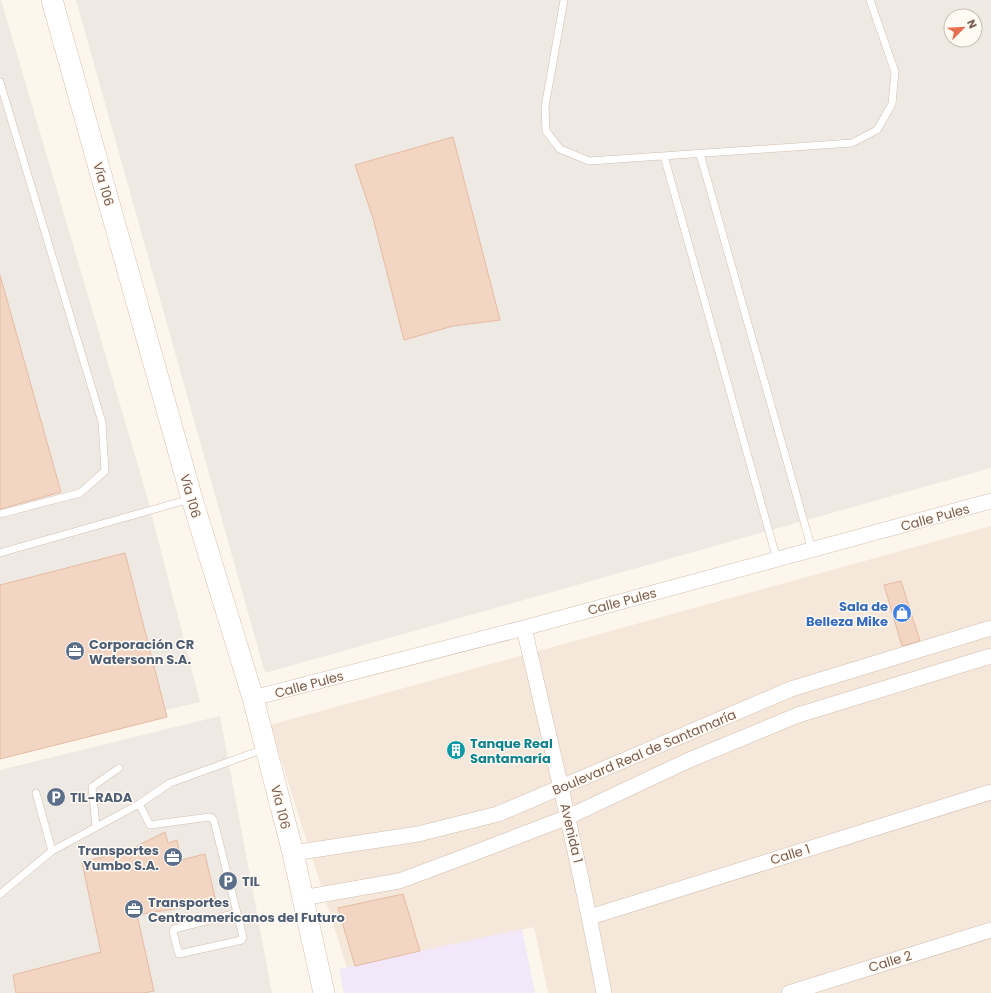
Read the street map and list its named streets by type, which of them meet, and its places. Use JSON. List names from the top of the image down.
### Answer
{
  "streets": {
    "main road": ["Vía 106"],
    "street": [
      "Calle Pules",
      "Boulevard Real de Santamaría",
      "Avenida 1",
      "Calle 1",
      "Calle 2"
    ]
  },
  "crossings": [
    ["Vía 106", "Calle Pules"],
    ["Vía 106", "Boulevard Real de Santamaría"],
    ["Calle Pules", "Avenida 1"],
    ["Boulevard Real de Santamaría", "Avenida 1"],
    ["Avenida 1", "Calle 1"]
  ],
  "places": {
    "shop": ["Sala de Belleza Mike"],
    "office": ["Corporación CR Watersonn S.A.", "Transportes Yumbo S.A.", "Transportes Centroamericanos del Futuro"],
    "building": ["Tanque Real Santamaría"],
    "parking": ["TIL-RADA", "TIL"]
  },
  "north": "top right"
}
